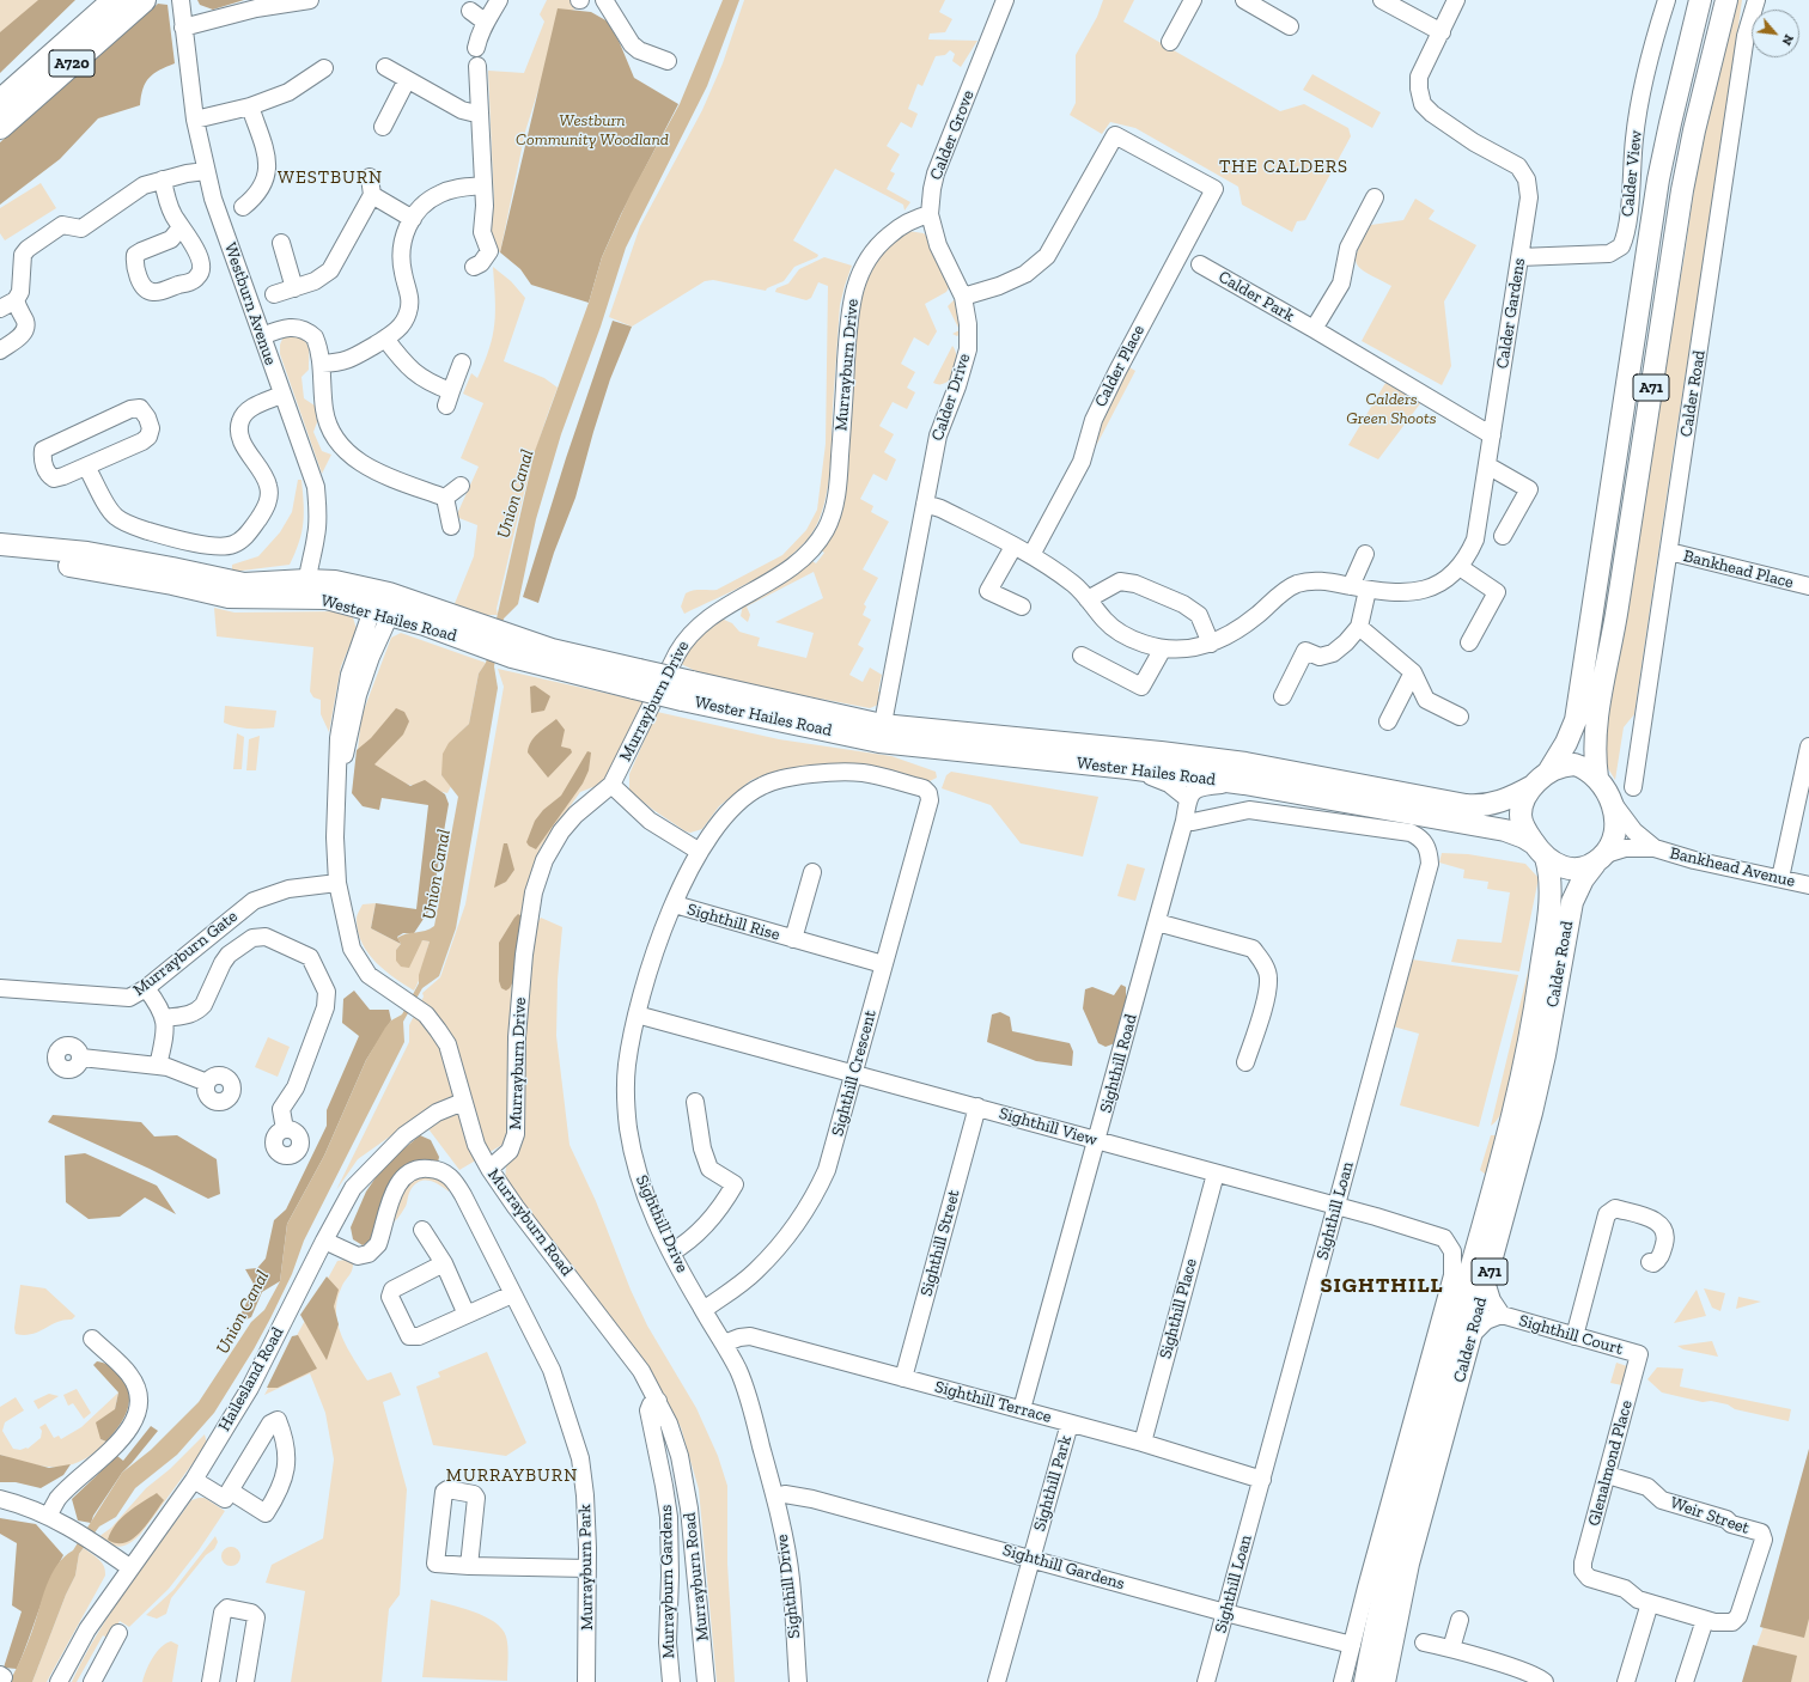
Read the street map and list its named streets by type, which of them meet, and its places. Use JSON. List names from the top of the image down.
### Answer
{
  "streets": {
    "highway": ["A720"],
    "main road": ["A71", "Calder Road", "Wester Hailes Road"],
    "street": [
      "Calder Grove",
      "Calder View",
      "Calder Park",
      "Westburn Avenue",
      "Calder Gardens",
      "Murrayburn Drive",
      "Calder Place",
      "Calder Drive",
      "Bankhead Place",
      "Bankhead Avenue",
      "Sighthill Rise",
      "Murrayburn Gate",
      "Sighthill Road",
      "Sighthill Crescent",
      "Sighthill View",
      "Sighthill Loan",
      "Murrayburn Road",
      "Sighthill Drive",
      "Sighthill Street",
      "Sighthill Place",
      "Sighthill Court",
      "Hailesland Road",
      "Sighthill Terrace",
      "Glenalmond Place",
      "Sighthill Park",
      "Weir Street",
      "Murrayburn Park",
      "Sighthill Gardens",
      "Murrayburn Gardens"
    ]
  },
  "crossings": [
    ["Calder Grove", "Murrayburn Drive"],
    ["Calder Grove", "Calder Place"],
    ["Calder Grove", "Calder Drive"],
    ["Calder View", "Calder Gardens"],
    ["Calder Park", "Calder Gardens"],
    ["Westburn Avenue", "Wester Hailes Road"],
    ["Calder Gardens", "Calder Place"],
    ["Calder Gardens", "Calder Drive"],
    ["Murrayburn Drive", "Murrayburn Road"],
    ["Calder Place", "Calder Drive"],
    ["A71", "Calder Road"],
    ["A71", "Wester Hailes Road"],
    ["A71", "Bankhead Avenue"],
    ["Calder Road", "Bankhead Place"],
    ["Calder Road", "Wester Hailes Road"],
    ["Calder Road", "Bankhead Avenue"],
    ["Calder Road", "Sighthill View"],
    ["Calder Road", "Sighthill Court"],
    ["Calder Road", "Sighthill Gardens"],
    ["Calder Drive", "Wester Hailes Road"],
    ["Wester Hailes Road", "Bankhead Avenue"],
    ["Wester Hailes Road", "Murrayburn Road"],
    ["Sighthill Rise", "Sighthill Crescent"],
    ["Sighthill Rise", "Sighthill Drive"],
    ["Murrayburn Gate", "Murrayburn Road"],
    ["Sighthill Road", "Sighthill View"],
    ["Sighthill Road", "Sighthill Loan"],
    ["Sighthill Road", "Sighthill Terrace"],
    ["Sighthill Crescent", "Sighthill View"],
    ["Sighthill Crescent", "Sighthill Drive"],
    ["Sighthill View", "Sighthill Loan"],
    ["Sighthill View", "Sighthill Drive"],
    ["Sighthill View", "Sighthill Street"],
    ["Sighthill View", "Sighthill Place"],
    ["Sighthill Loan", "Sighthill Terrace"],
    ["Sighthill Loan", "Sighthill Gardens"],
    ["Murrayburn Road", "Hailesland Road"],
    ["Murrayburn Road", "Murrayburn Gardens"],
    ["Sighthill Drive", "Sighthill Terrace"],
    ["Sighthill Drive", "Sighthill Gardens"],
    ["Sighthill Street", "Sighthill Terrace"],
    ["Sighthill Place", "Sighthill Terrace"],
    ["Sighthill Court", "Glenalmond Place"],
    ["Hailesland Road", "Murrayburn Park"],
    ["Sighthill Terrace", "Sighthill Park"],
    ["Glenalmond Place", "Weir Street"],
    ["Sighthill Park", "Sighthill Gardens"]
  ],
  "districts": [
    "THE CALDERS",
    "WESTBURN",
    "SIGHTHILL",
    "MURRAYBURN"
  ],
  "water": ["Union Canal"],
  "parks": ["Westburn Community Woodland", "Calders Green Shoots"],
  "north": "bottom right"
}
